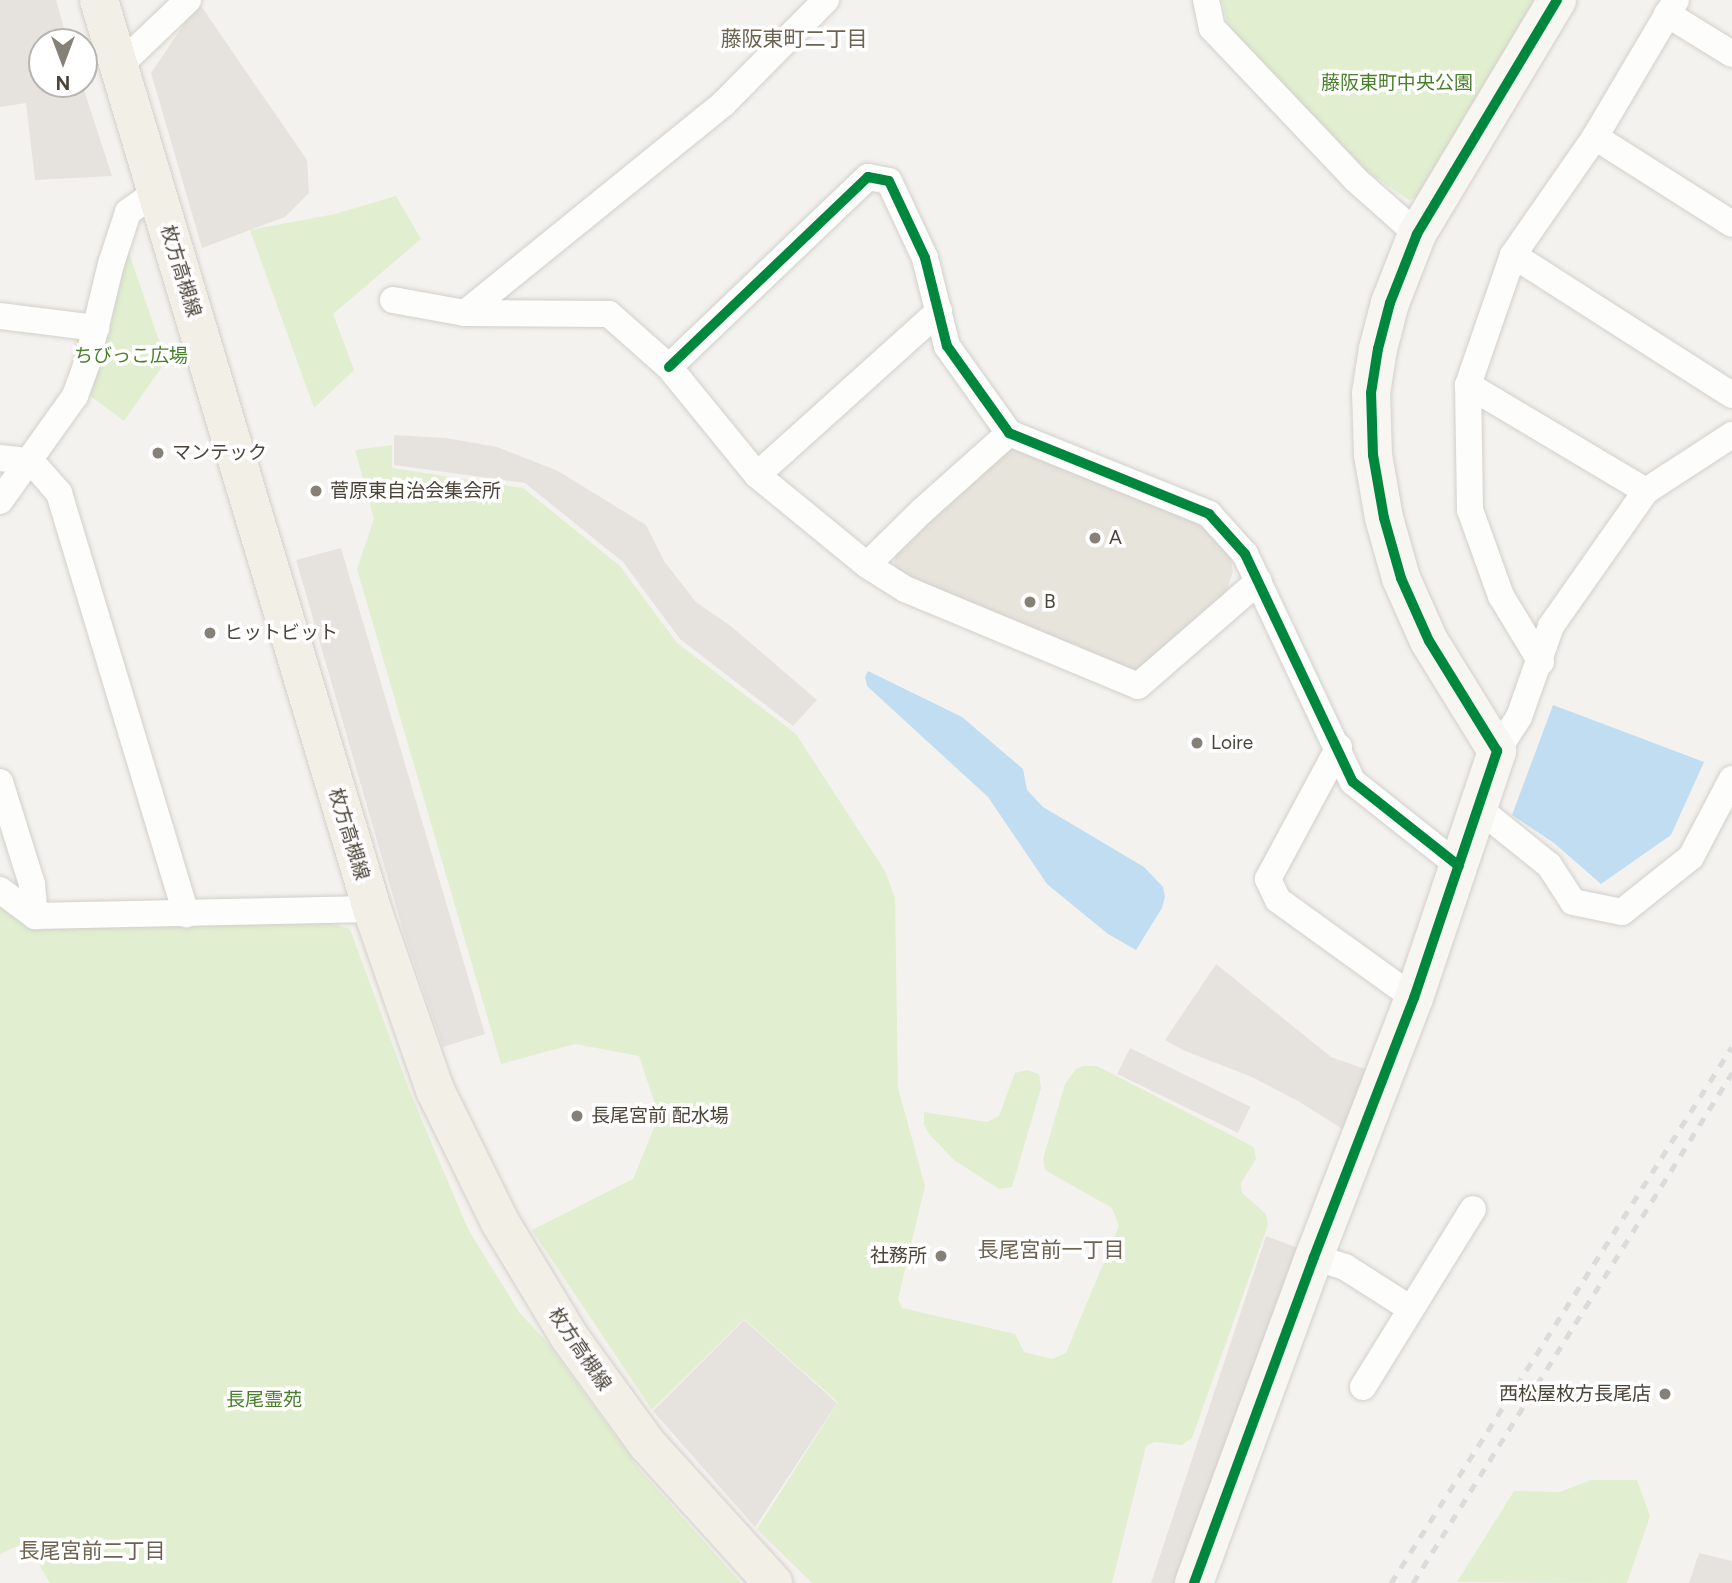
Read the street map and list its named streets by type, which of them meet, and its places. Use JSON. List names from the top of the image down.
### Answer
{
  "streets": {
    "main road": ["枚方高槻線"]
  },
  "districts": ["藤阪東町二丁目", "長尾宮前一丁目", "長尾宮前二丁目"],
  "parks": ["藤阪東町中央公園", "ちびっこ広場", "長尾霊苑"],
  "places": [
    "マンテック",
    "菅原東自治会集会所",
    "A",
    "B",
    "ヒットビット",
    "Loire",
    "長尾宮前 配水場",
    "社務所",
    "西松屋枚方長尾店"
  ],
  "north": "bottom"
}
